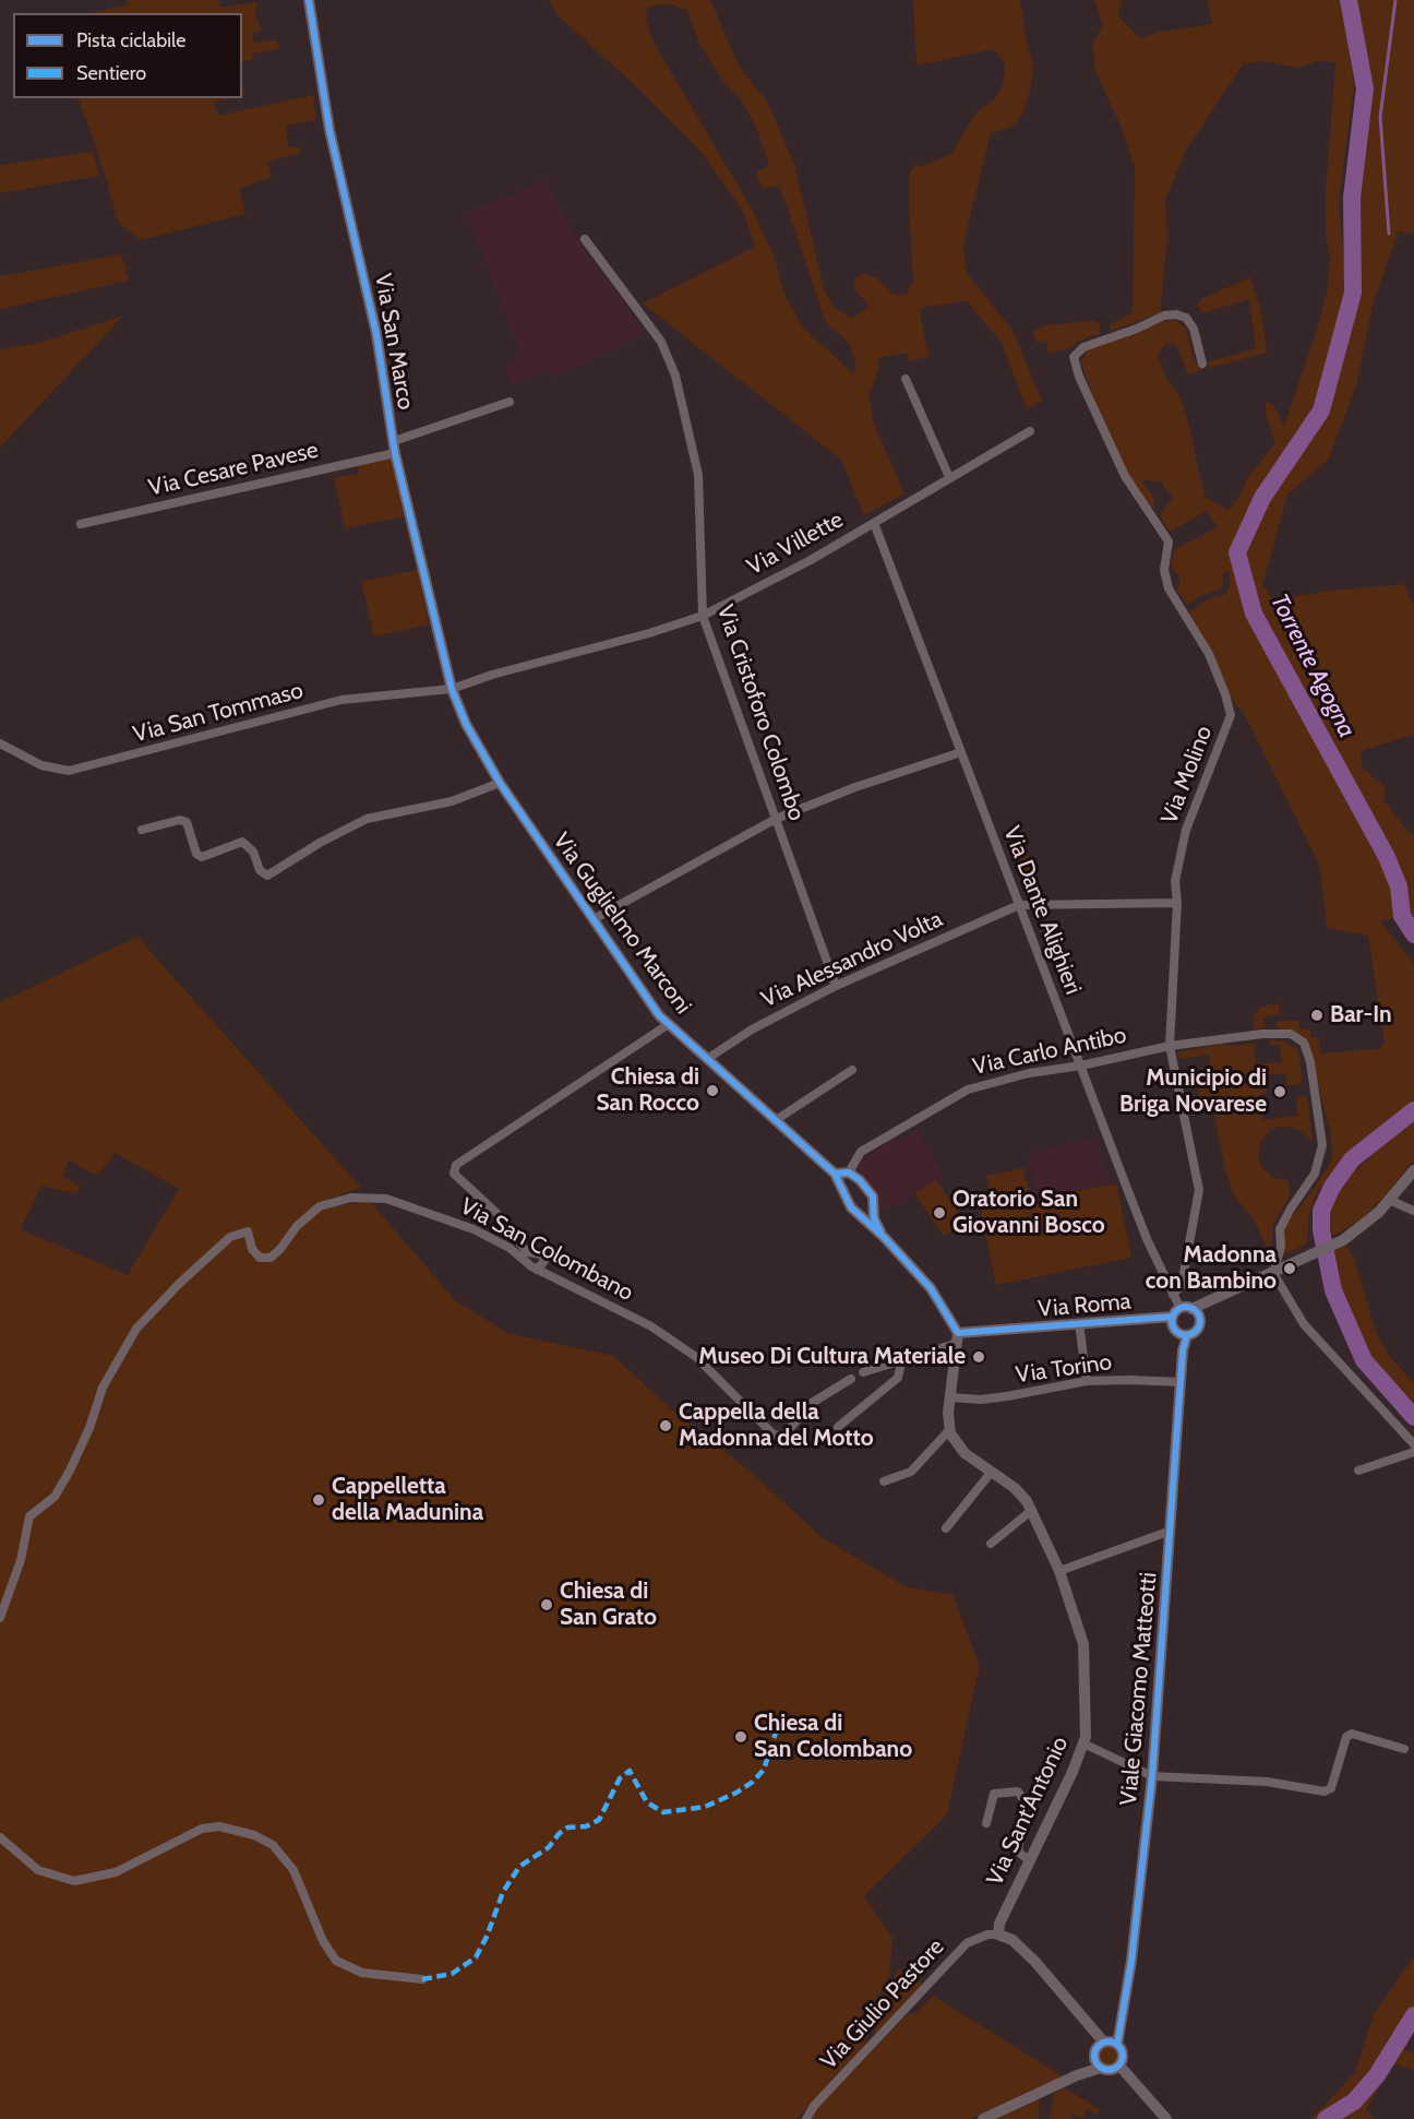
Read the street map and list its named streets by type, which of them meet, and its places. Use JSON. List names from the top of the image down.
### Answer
{
  "streets": {
    "street": [
      "Via San Marco",
      "Via Cesare Pavese",
      "Via Villette",
      "Via San Tommaso",
      "Via Cristoforo Colombo",
      "Via Molino",
      "Via Dante Alighieri",
      "Via Guglielmo Marconi",
      "Via Alessandro Volta",
      "Via Carlo Antibo",
      "Via San Colombano",
      "Via Roma",
      "Via Torino",
      "Viale Giacomo Matteotti",
      "Via Sant'Antonio",
      "Via Giulio Pastore"
    ]
  },
  "crossings": [
    ["Via San Marco", "Via Cesare Pavese"],
    ["Via San Marco", "Via Villette"],
    ["Via San Marco", "Via San Tommaso"],
    ["Via San Marco", "Via Guglielmo Marconi"],
    ["Via Villette", "Via San Tommaso"],
    ["Via Villette", "Via Cristoforo Colombo"],
    ["Via Villette", "Via Dante Alighieri"],
    ["Via Villette", "Via Guglielmo Marconi"],
    ["Via San Tommaso", "Via Guglielmo Marconi"],
    ["Via Cristoforo Colombo", "Via Alessandro Volta"],
    ["Via Molino", "Via Dante Alighieri"],
    ["Via Molino", "Via Carlo Antibo"],
    ["Via Dante Alighieri", "Via Alessandro Volta"],
    ["Via Dante Alighieri", "Via Carlo Antibo"],
    ["Via Dante Alighieri", "Via Roma"],
    ["Via Dante Alighieri", "Viale Giacomo Matteotti"],
    ["Via Guglielmo Marconi", "Via Alessandro Volta"],
    ["Via Guglielmo Marconi", "Via Carlo Antibo"],
    ["Via Guglielmo Marconi", "Via Roma"],
    ["Via Carlo Antibo", "Via Roma"],
    ["Via Roma", "Viale Giacomo Matteotti"],
    ["Via Torino", "Viale Giacomo Matteotti"],
    ["Via Sant'Antonio", "Via Giulio Pastore"]
  ],
  "water": ["Torrente Agogna"],
  "places": [
    "Bar-In",
    "Chiesa di San Rocco",
    "Municipio di Briga Novarese",
    "Oratorio San Giovanni Bosco",
    "Madonna con Bambino",
    "Museo Di Cultura Materiale",
    "Cappella della Madonna del Motto",
    "Cappelletta della Madunina",
    "Chiesa di San Grato",
    "Chiesa di San Colombano"
  ],
  "legend": ["Pista ciclabile", "Sentiero"]
}
